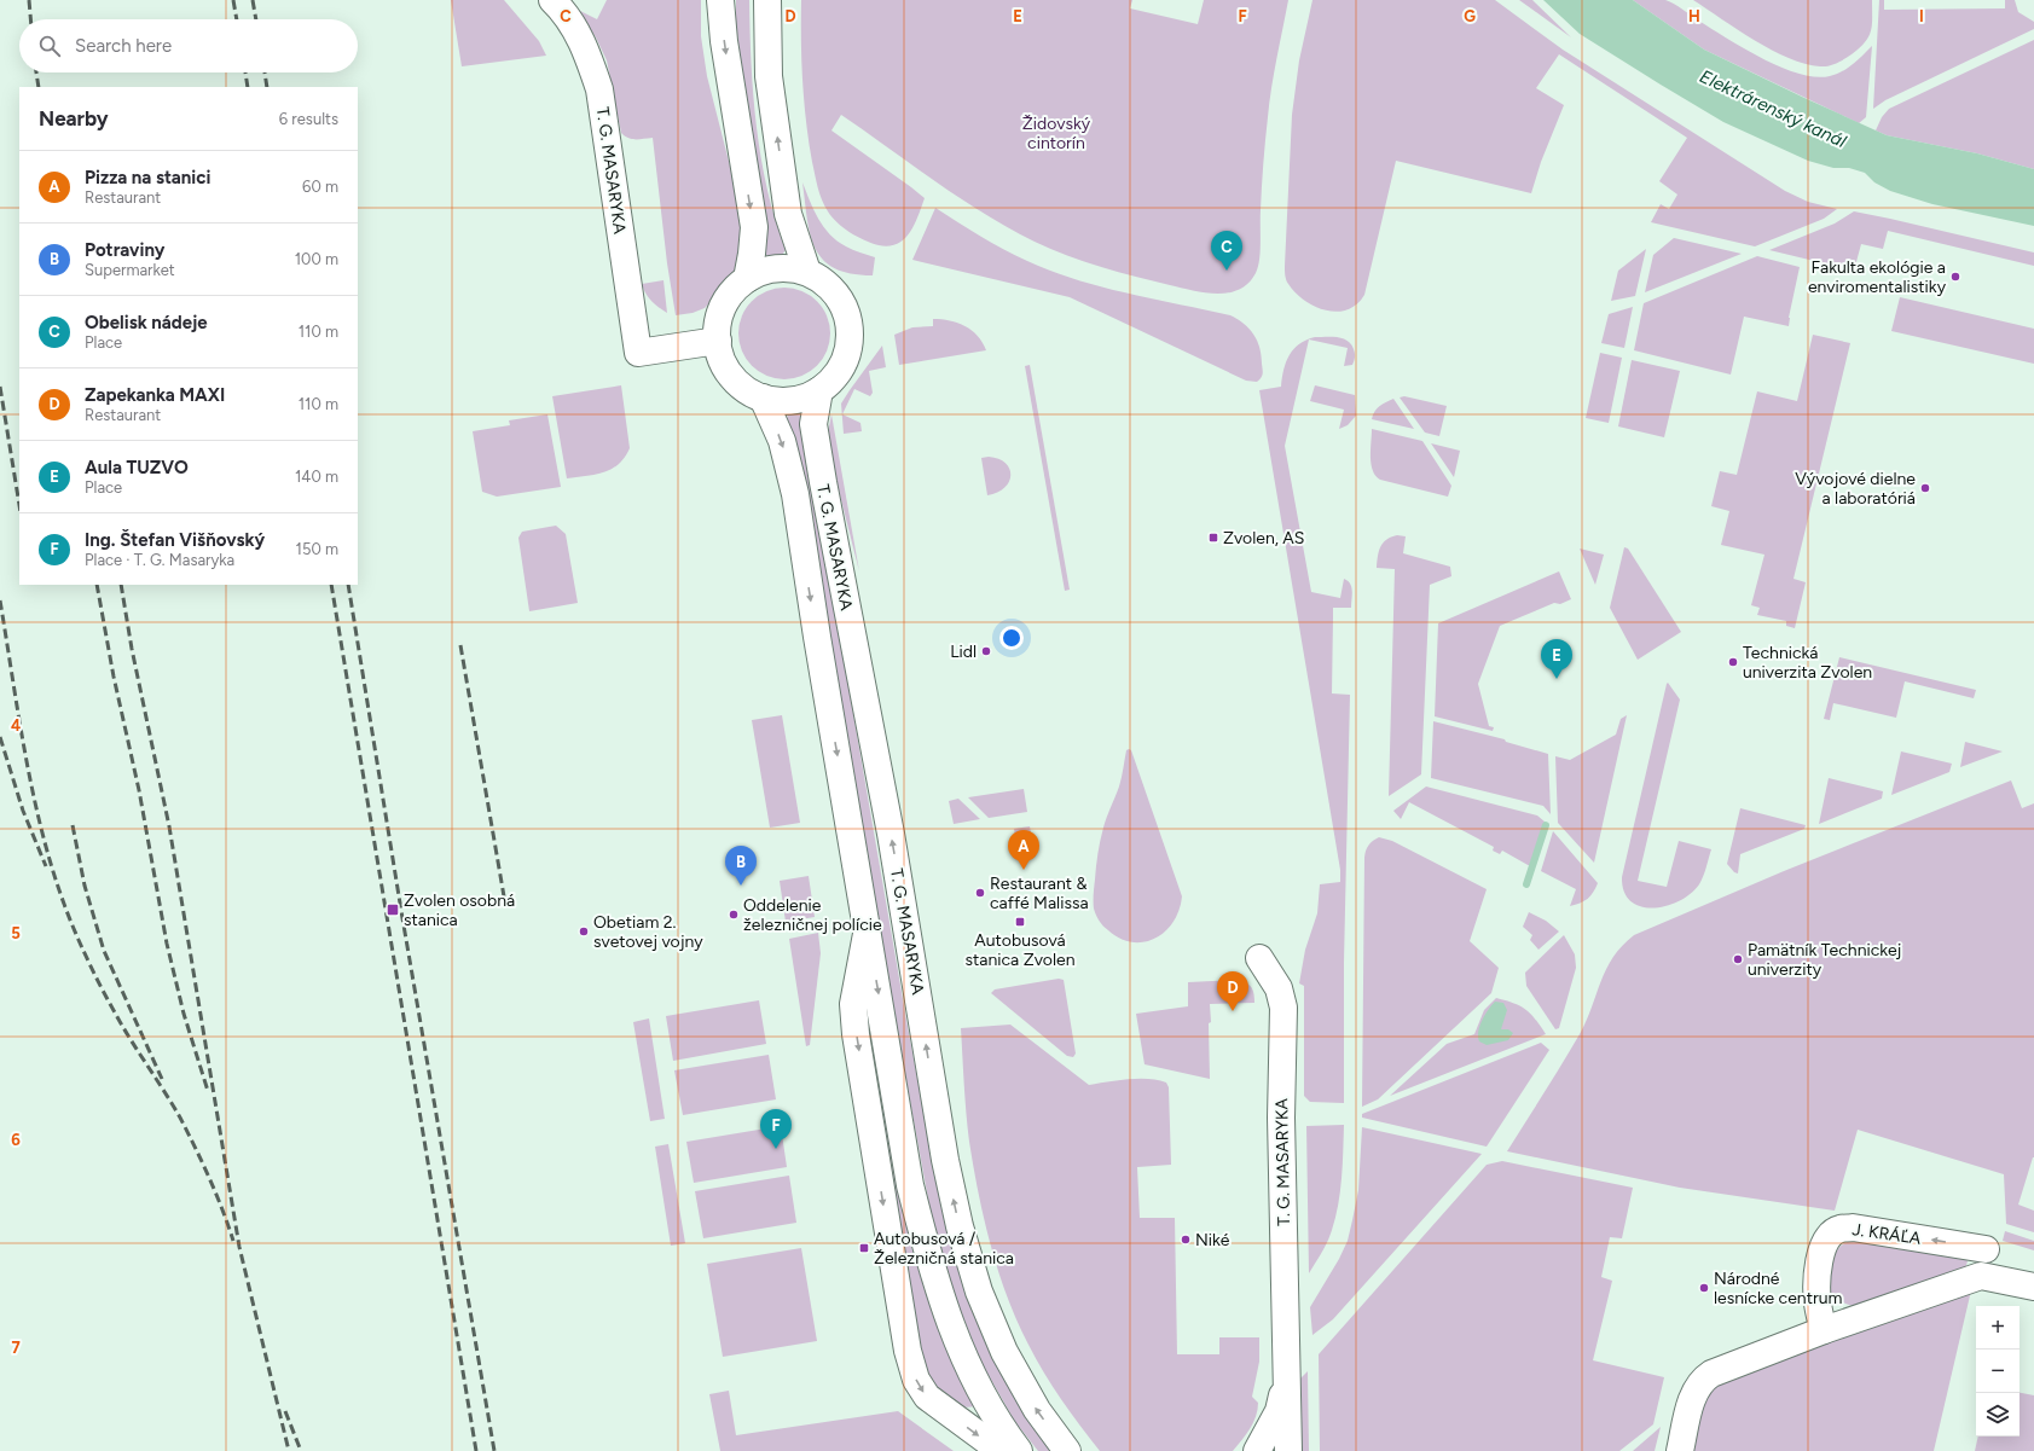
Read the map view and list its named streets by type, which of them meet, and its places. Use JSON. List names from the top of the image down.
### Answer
{
  "streets": {
    "street": ["T. G. MASARYKA", "J. KRÁĽA"]
  },
  "water": ["Elektrárenský kanál"],
  "parks": ["Židovský cintorín"],
  "places": {
    "other": [
      "Fakulta ekológie a enviromentalistiky",
      "Vývojové dielne a laboratóriá",
      "Lidl",
      "Technická univerzita Zvolen",
      "Restaurant & caffé Malissa",
      "Oddelenie železničnej polície",
      "Obetiam 2. svetovej vojny",
      "Pamätník Technickej univerzity",
      "Niké",
      "Národné lesnícke centrum"
    ],
    "transit": [
      "Zvolen, AS",
      "Zvolen osobná stanica",
      "Autobusová stanica Zvolen",
      "Autobusová / Železničná stanica"
    ]
  },
  "page": {
    "search": "Search here",
    "heading": ["Nearby", "6 results"],
    "list": [
      {
        "mark": "A",
        "name": "Pizza na stanici",
        "note": "Restaurant",
        "value": "60 m"
      },
      {
        "mark": "B",
        "name": "Potraviny",
        "note": "Supermarket",
        "value": "100 m"
      },
      {
        "mark": "C",
        "name": "Obelisk nádeje",
        "note": "Place",
        "value": "110 m"
      },
      {
        "mark": "D",
        "name": "Zapekanka MAXI",
        "note": "Restaurant",
        "value": "110 m"
      },
      {
        "mark": "E",
        "name": "Aula TUZVO",
        "note": "Place",
        "value": "140 m"
      },
      {
        "mark": "F",
        "name": "Ing. Štefan Višňovský",
        "note": "Place · T. G. Masaryka",
        "value": "150 m"
      }
    ],
    "pins": [
      "C",
      "E",
      "A",
      "B",
      "D",
      "F"
    ],
    "map_buttons": ["+", "−"]
  },
  "grid": {
    "columns": [
      "C",
      "D",
      "E",
      "F",
      "G",
      "H",
      "I"
    ],
    "rows": [
      "4",
      "5",
      "6",
      "7"
    ]
  }
}
